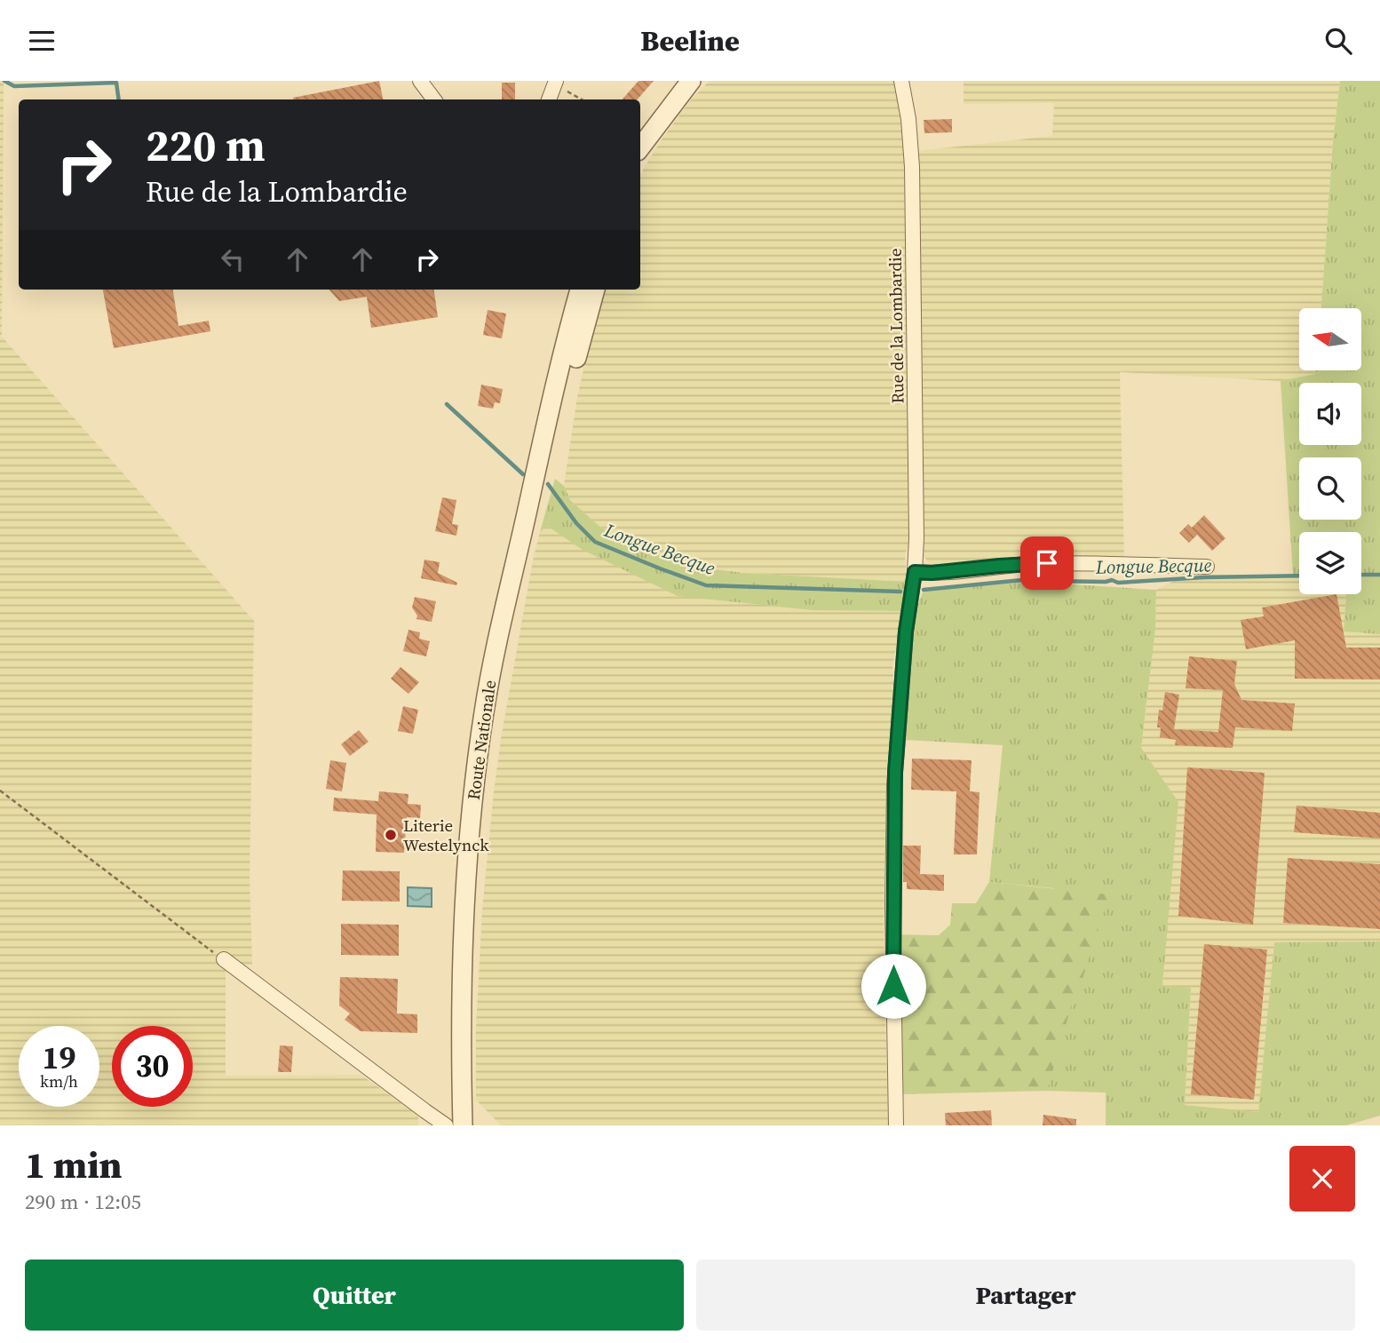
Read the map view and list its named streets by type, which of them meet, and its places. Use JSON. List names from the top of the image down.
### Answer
{
  "streets": {
    "street": ["Rue de la Lombardie", "Route Nationale"]
  },
  "water": ["Longue Becque"],
  "places": ["Literie Westelynck"],
  "north": "left",
  "page": {
    "header": "Beeline",
    "turn": ["220 m", "Rue de la Lombardie"],
    "speed": "19 km/h",
    "limit": "30",
    "heading": ["1 min", "290 m · 12:05"],
    "buttons": ["Quitter", "Partager"]
  }
}
